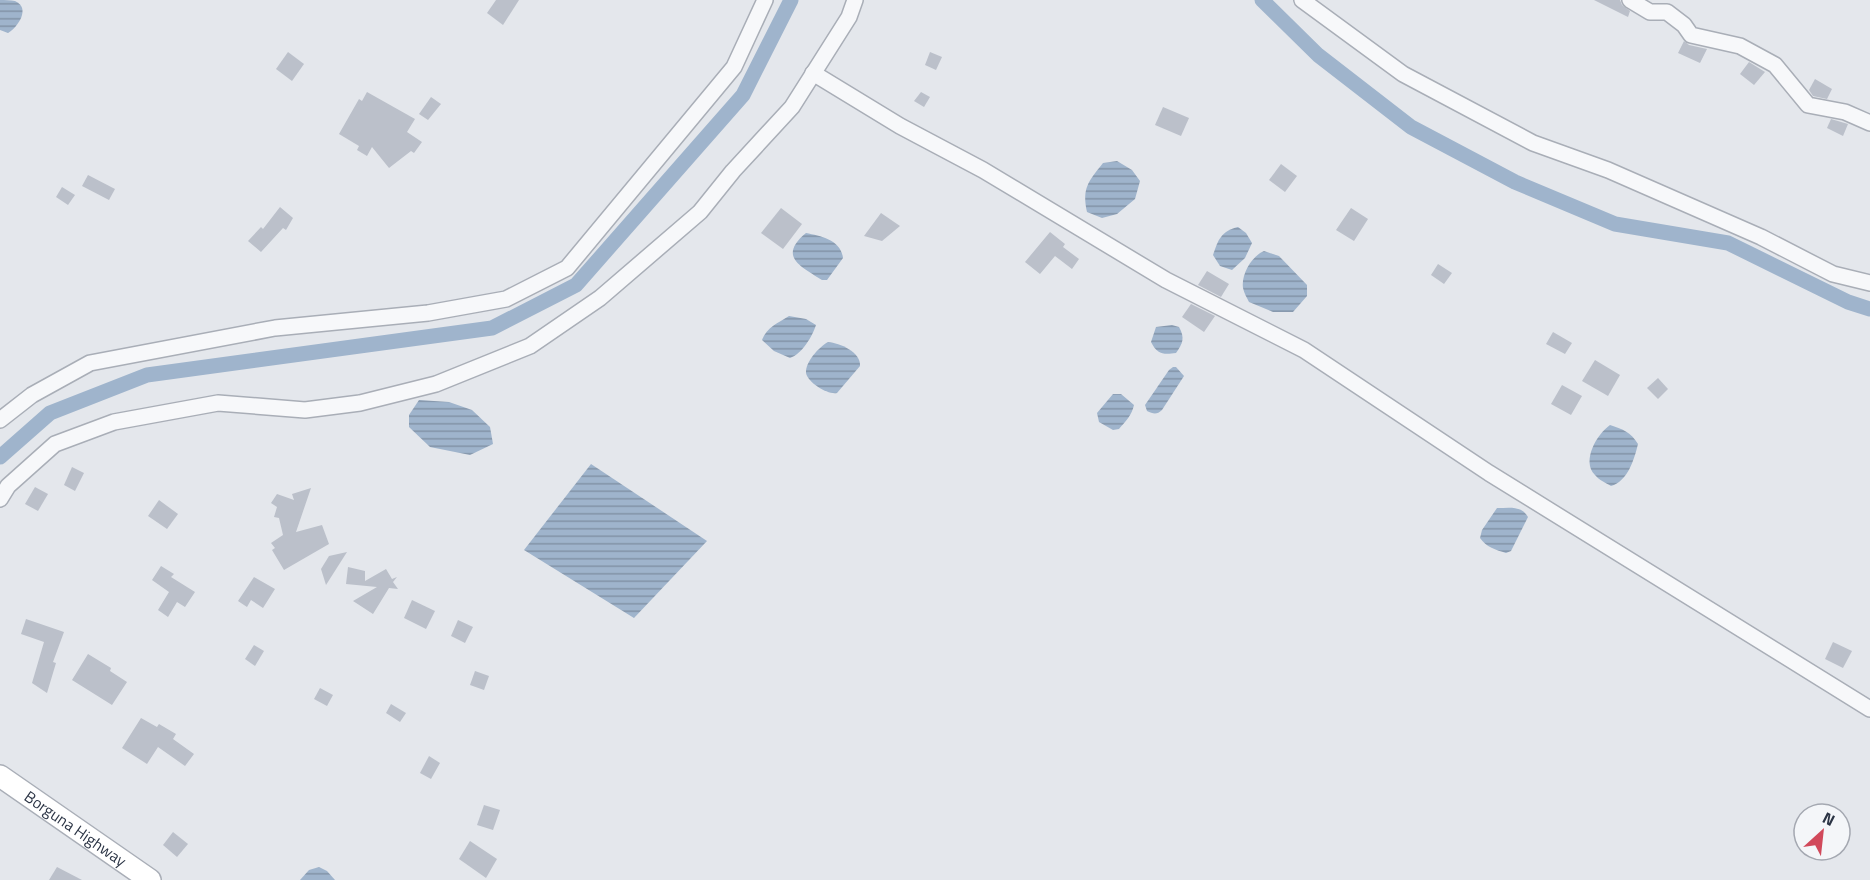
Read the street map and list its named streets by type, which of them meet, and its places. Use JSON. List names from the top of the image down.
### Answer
{
  "streets": {
    "main road": ["Borguna Highway"]
  },
  "north": "top right"
}
